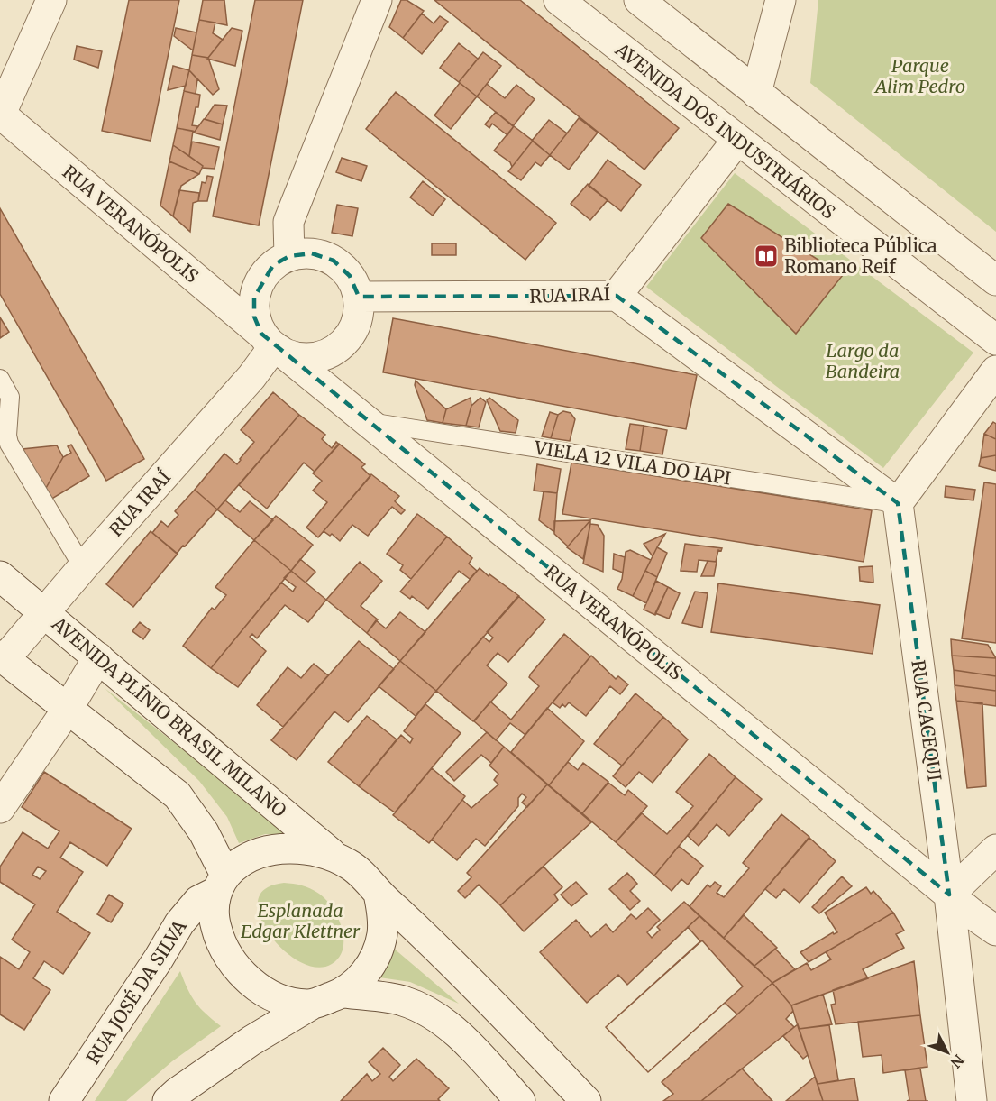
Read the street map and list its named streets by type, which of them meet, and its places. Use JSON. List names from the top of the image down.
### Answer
{
  "streets": {
    "street": [
      "AVENIDA DOS INDUSTRIÁRIOS",
      "RUA VERANÓPOLIS",
      "RUA IRAÍ",
      "AVENIDA PLÍNIO BRASIL MILANO",
      "RUA CACEQUI",
      "RUA JOSÉ DA SILVA"
    ],
    "lane": ["VIELA 12 VILA DO IAPI"]
  },
  "crossings": [
    ["AVENIDA DOS INDUSTRIÁRIOS", "RUA IRAÍ"],
    ["RUA VERANÓPOLIS", "RUA IRAÍ"],
    ["RUA VERANÓPOLIS", "VIELA 12 VILA DO IAPI"],
    ["RUA VERANÓPOLIS", "RUA CACEQUI"],
    ["RUA IRAÍ", "AVENIDA PLÍNIO BRASIL MILANO"],
    ["VIELA 12 VILA DO IAPI", "RUA CACEQUI"],
    ["AVENIDA PLÍNIO BRASIL MILANO", "RUA JOSÉ DA SILVA"]
  ],
  "parks": ["Parque Alim Pedro", "Largo da Bandeira", "Esplanada Edgar Klettner"],
  "places": {
    "library": ["Biblioteca Pública Romano Reif"]
  },
  "north": "bottom right"
}
